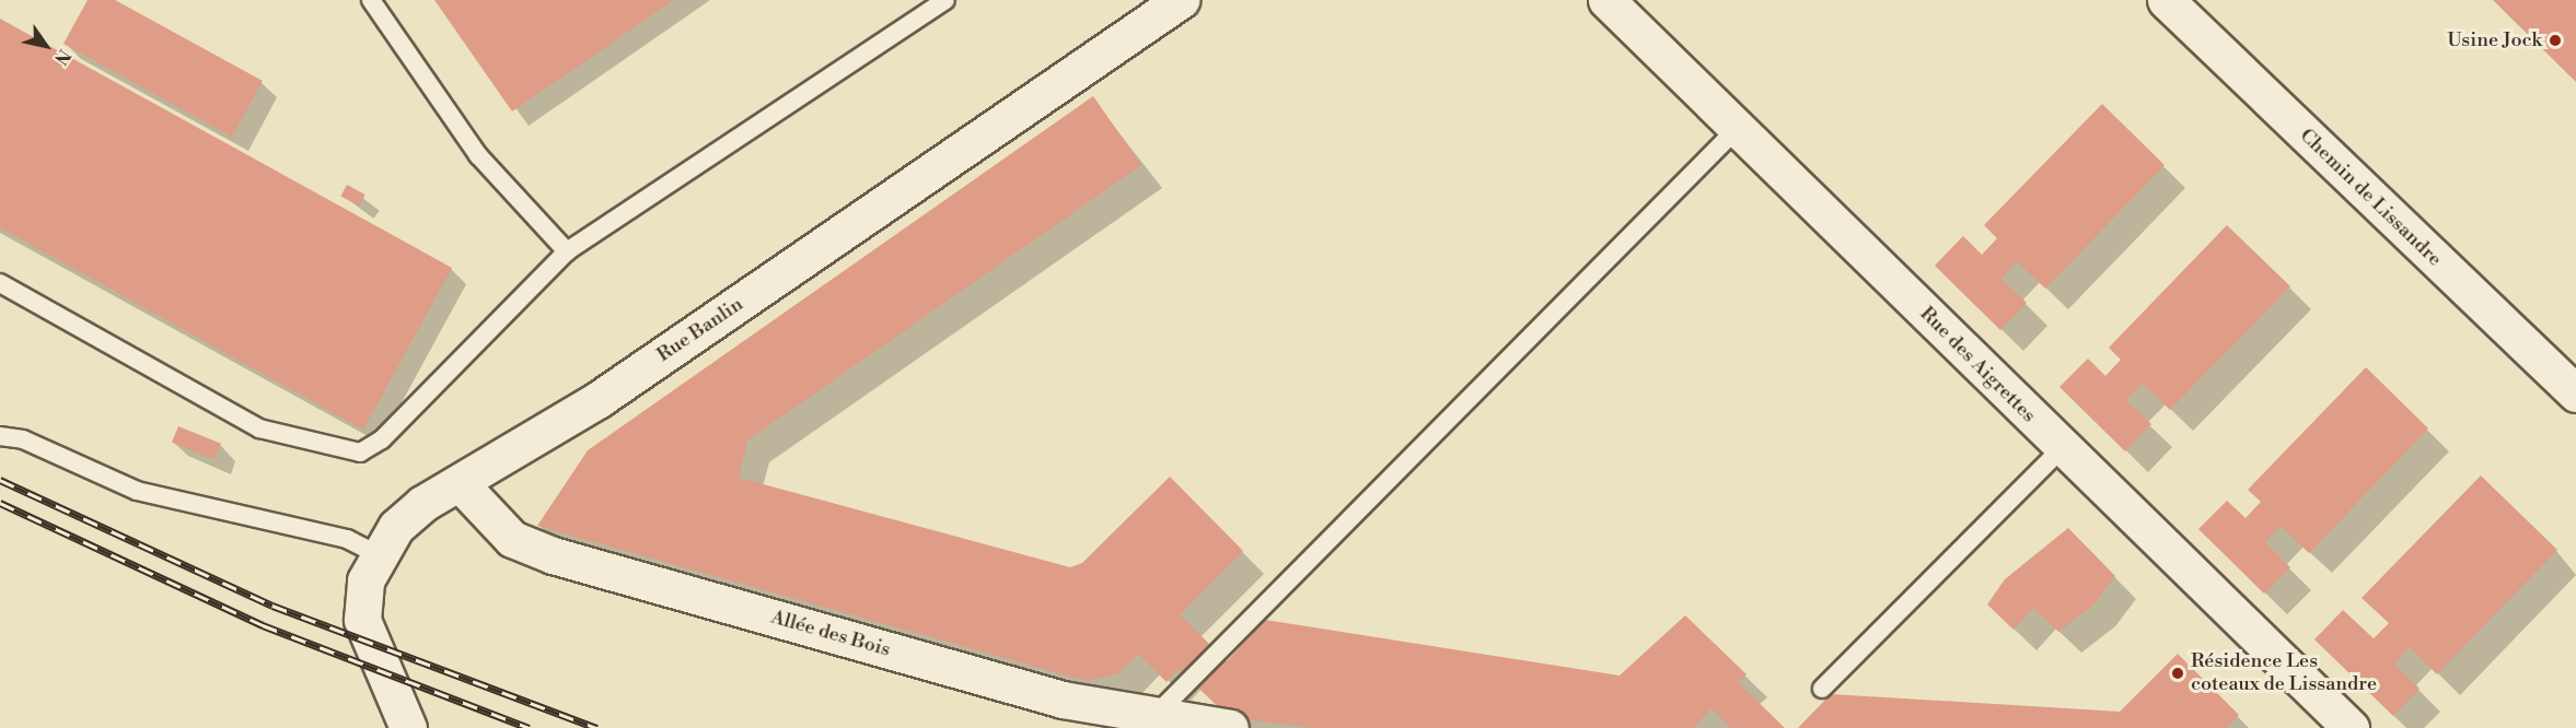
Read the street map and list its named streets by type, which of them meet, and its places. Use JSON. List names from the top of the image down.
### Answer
{
  "streets": {
    "street": [
      "Chemin de Lissandre",
      "Rue Banlin",
      "Rue des Aigrettes",
      "Allée des Bois"
    ]
  },
  "crossings": [
    ["Rue Banlin", "Allée des Bois"]
  ],
  "places": ["Usine Jock", "Résidence Les coteaux de Lissandre"],
  "north": "bottom right"
}
